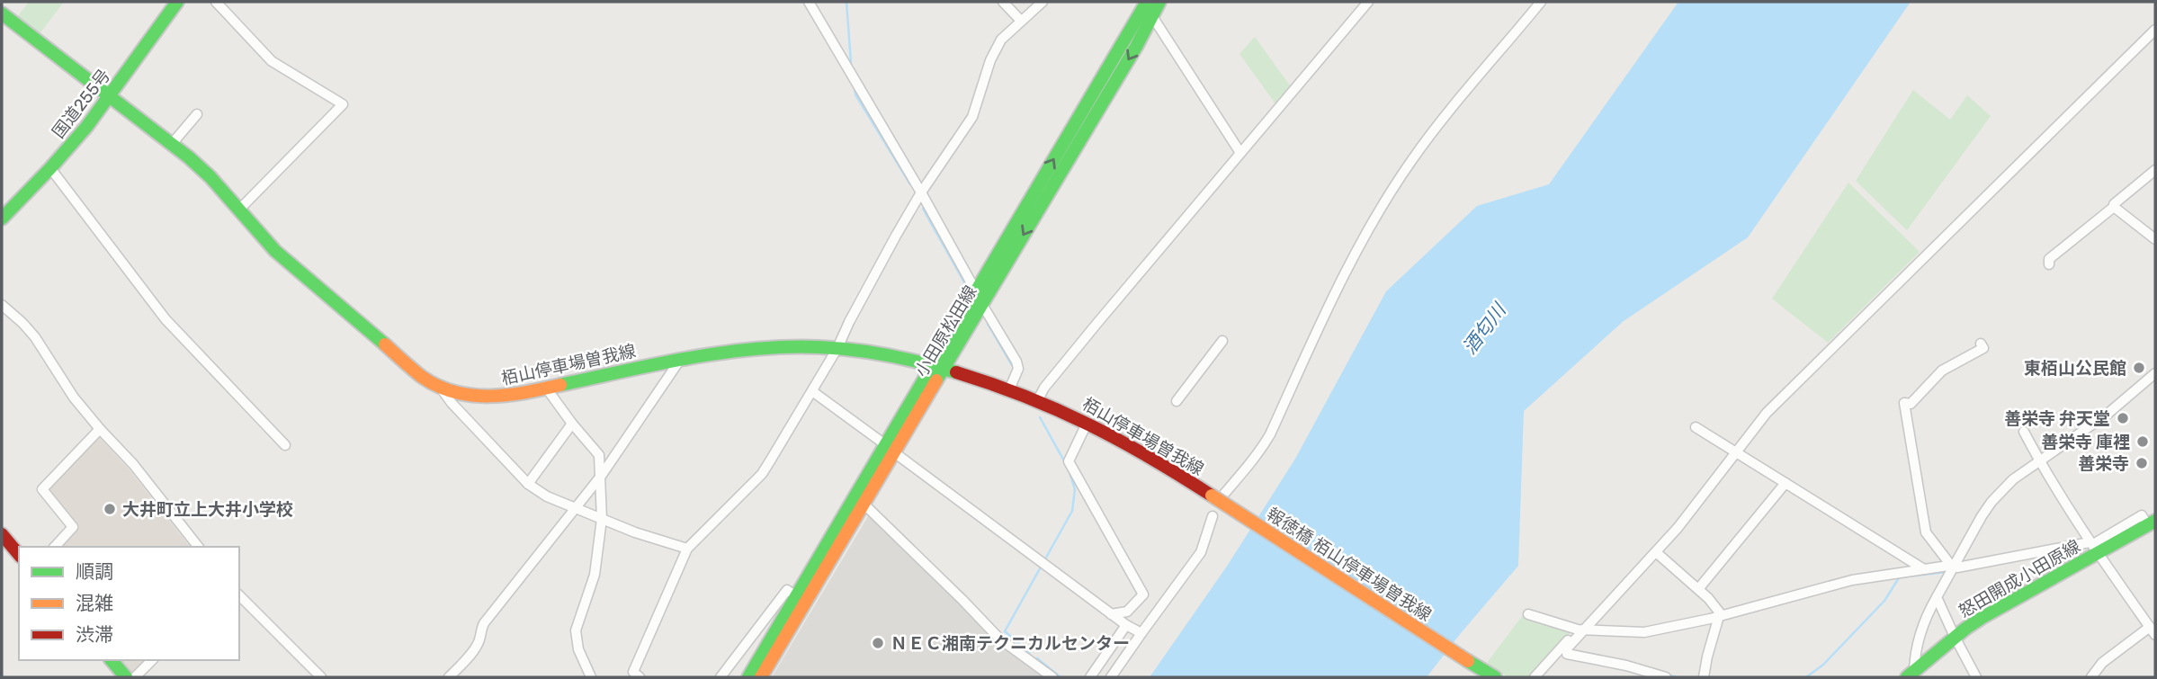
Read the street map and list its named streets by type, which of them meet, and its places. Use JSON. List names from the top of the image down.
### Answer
{
  "streets": {
    "main road": [
      "国道255号",
      "小田原松田線",
      "栢山停車場曽我線",
      "報徳橋 栢山停車場曽我線",
      "怒田開成小田原線"
    ]
  },
  "crossings": [
    ["国道255号", "栢山停車場曽我線"],
    ["小田原松田線", "栢山停車場曽我線"],
    ["栢山停車場曽我線", "報徳橋 栢山停車場曽我線"]
  ],
  "water": ["酒匂川"],
  "places": [
    "東栢山公民館",
    "善栄寺 弁天堂",
    "善栄寺 庫裡",
    "善栄寺",
    "大井町立上大井小学校",
    "ＮＥＣ湘南テクニカルセンター"
  ],
  "legend": ["順調", "混雑", "渋滞"]
}
